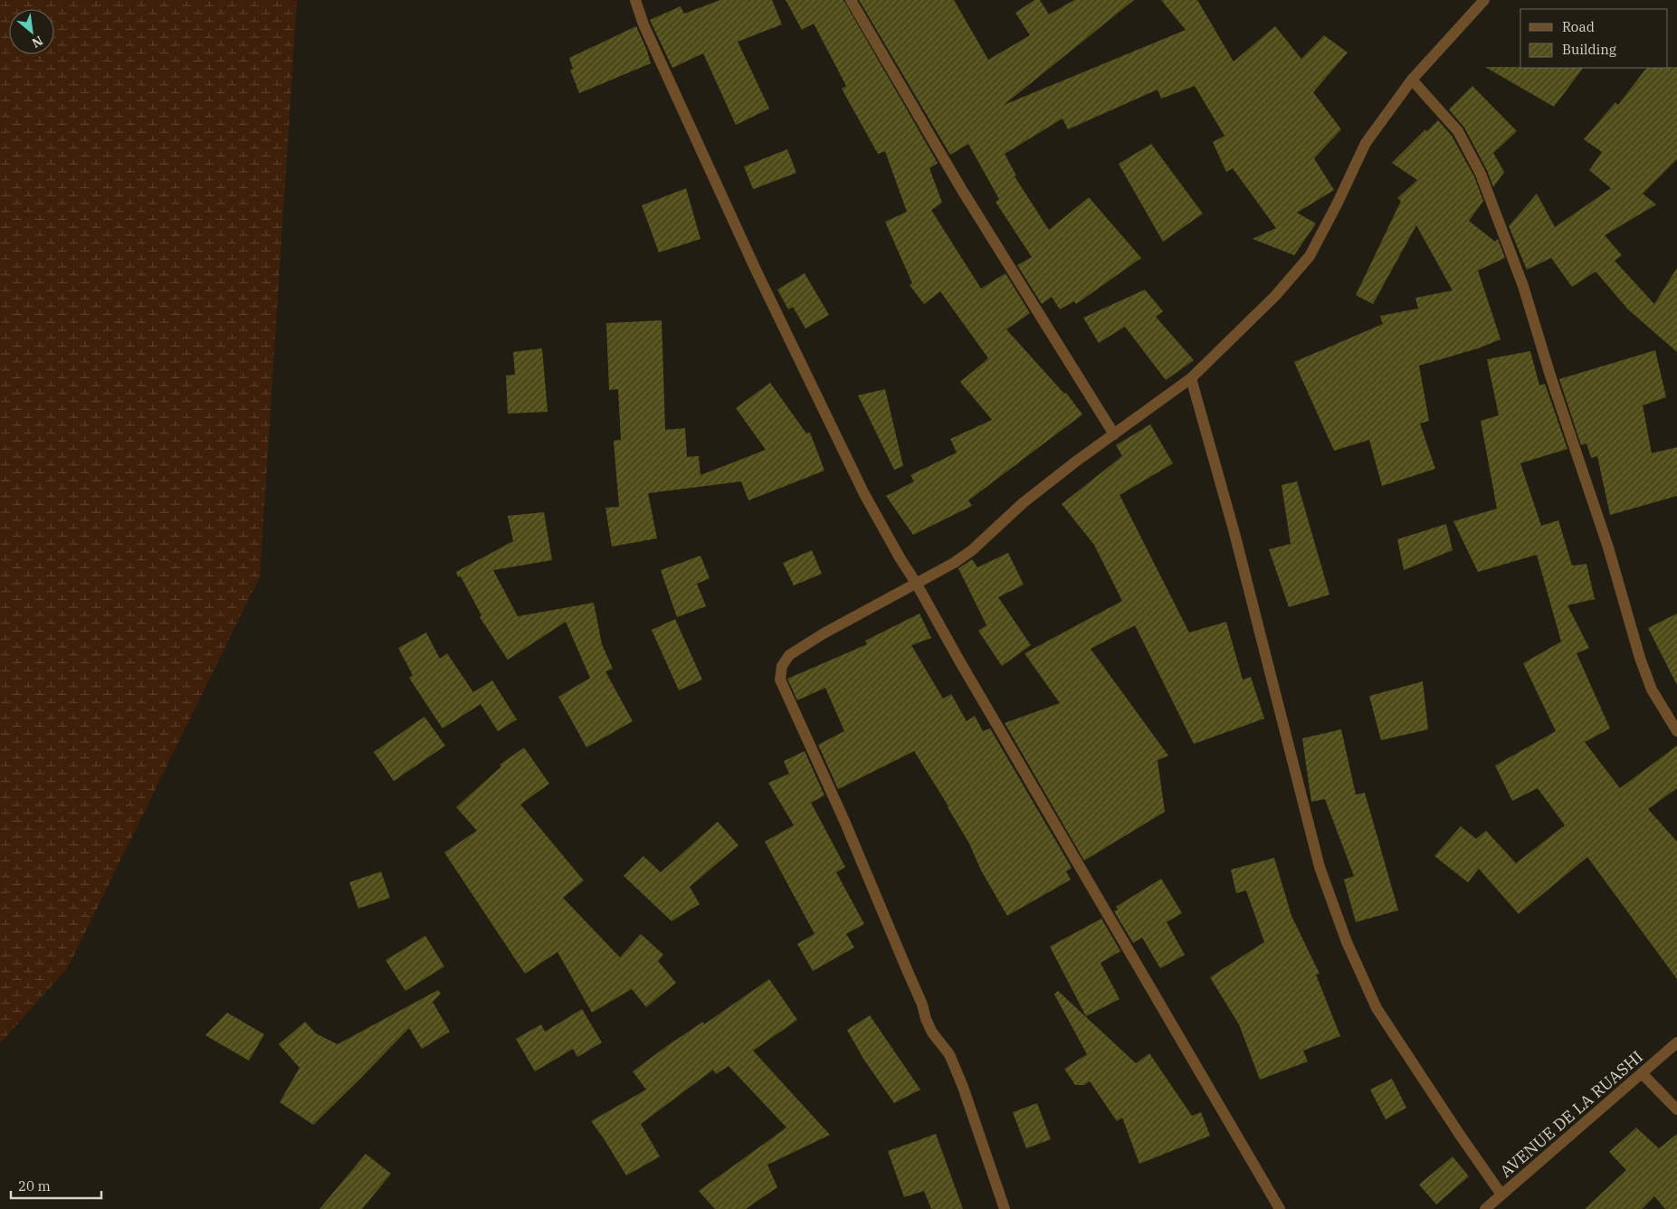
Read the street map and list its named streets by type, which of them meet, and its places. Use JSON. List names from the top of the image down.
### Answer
{
  "streets": {
    "street": ["AVENUE DE LA RUASHI"]
  },
  "legend": ["Road", "Building"],
  "scale_bar": "20 m",
  "north": "bottom right"
}
